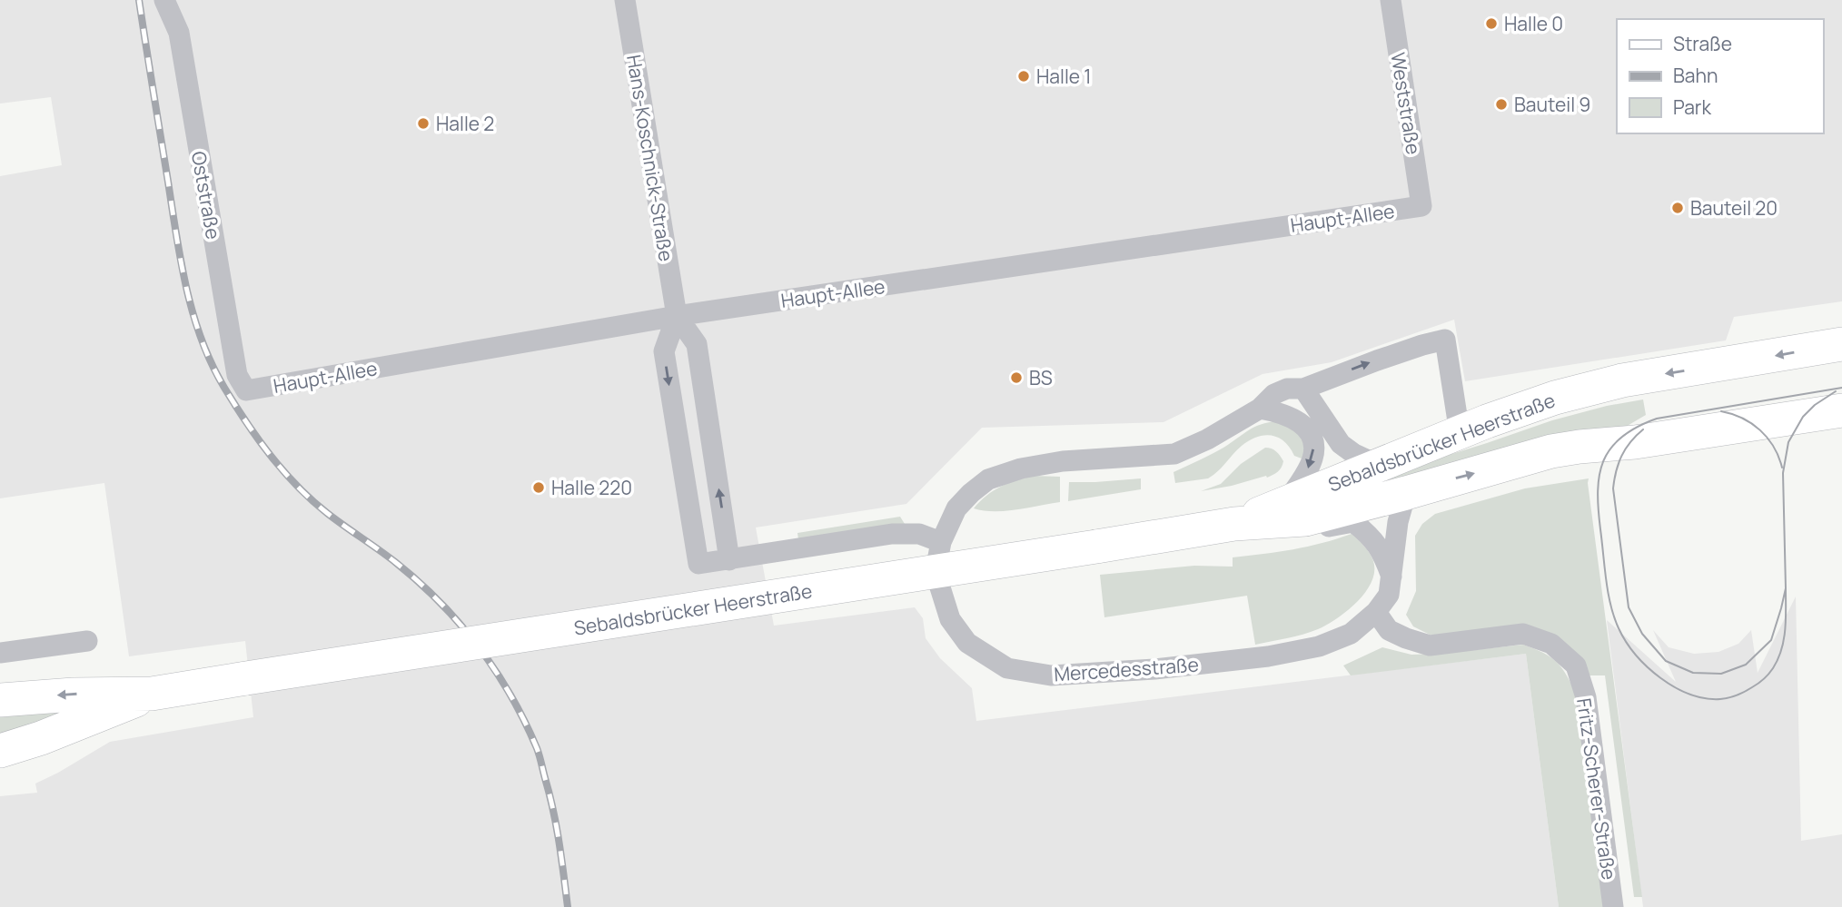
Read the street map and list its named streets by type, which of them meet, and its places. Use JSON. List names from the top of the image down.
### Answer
{
  "streets": {
    "main road": ["Sebaldsbrücker Heerstraße"],
    "street": [
      "Weststraße",
      "Hans-Koschnick-Straße",
      "Oststraße",
      "Haupt-Allee",
      "Mercedesstraße",
      "Fritz-Scherer-Straße"
    ]
  },
  "crossings": [
    ["Weststraße", "Haupt-Allee"],
    ["Hans-Koschnick-Straße", "Haupt-Allee"],
    ["Oststraße", "Haupt-Allee"],
    ["Sebaldsbrücker Heerstraße", "Mercedesstraße"],
    ["Mercedesstraße", "Fritz-Scherer-Straße"]
  ],
  "places": [
    "Halle 0",
    "Halle 1",
    "Bauteil 9",
    "Halle 2",
    "Bauteil 20",
    "BS",
    "Halle 220"
  ],
  "legend": ["Straße", "Bahn", "Park"]
}
